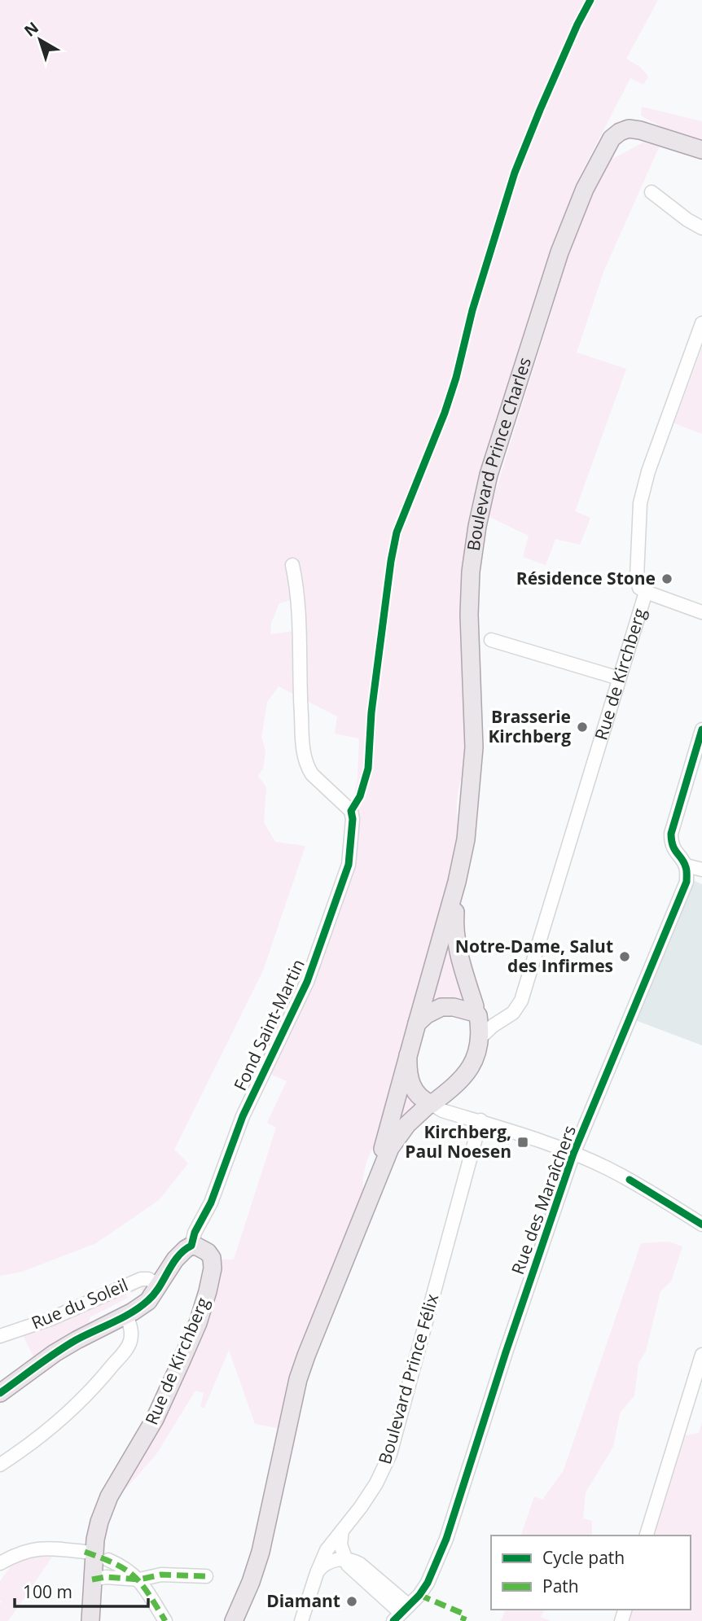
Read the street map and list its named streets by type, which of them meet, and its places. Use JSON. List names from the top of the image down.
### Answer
{
  "streets": {
    "main road": ["Boulevard Prince Charles", "Rue de Kirchberg"],
    "street": [
      "Fond Saint-Martin",
      "Rue des Maraîchers",
      "Rue du Soleil",
      "Boulevard Prince Félix"
    ]
  },
  "crossings": [
    ["Boulevard Prince Charles", "Rue de Kirchberg"],
    ["Rue de Kirchberg", "Fond Saint-Martin"]
  ],
  "places": {
    "other": [
      "Résidence Stone",
      "Brasserie Kirchberg",
      "Notre-Dame, Salut des Infirmes",
      "Diamant"
    ],
    "transit": ["Kirchberg, Paul Noesen"]
  },
  "legend": ["Cycle path", "Path"],
  "scale_bar": "100 m",
  "north": "top left"
}
